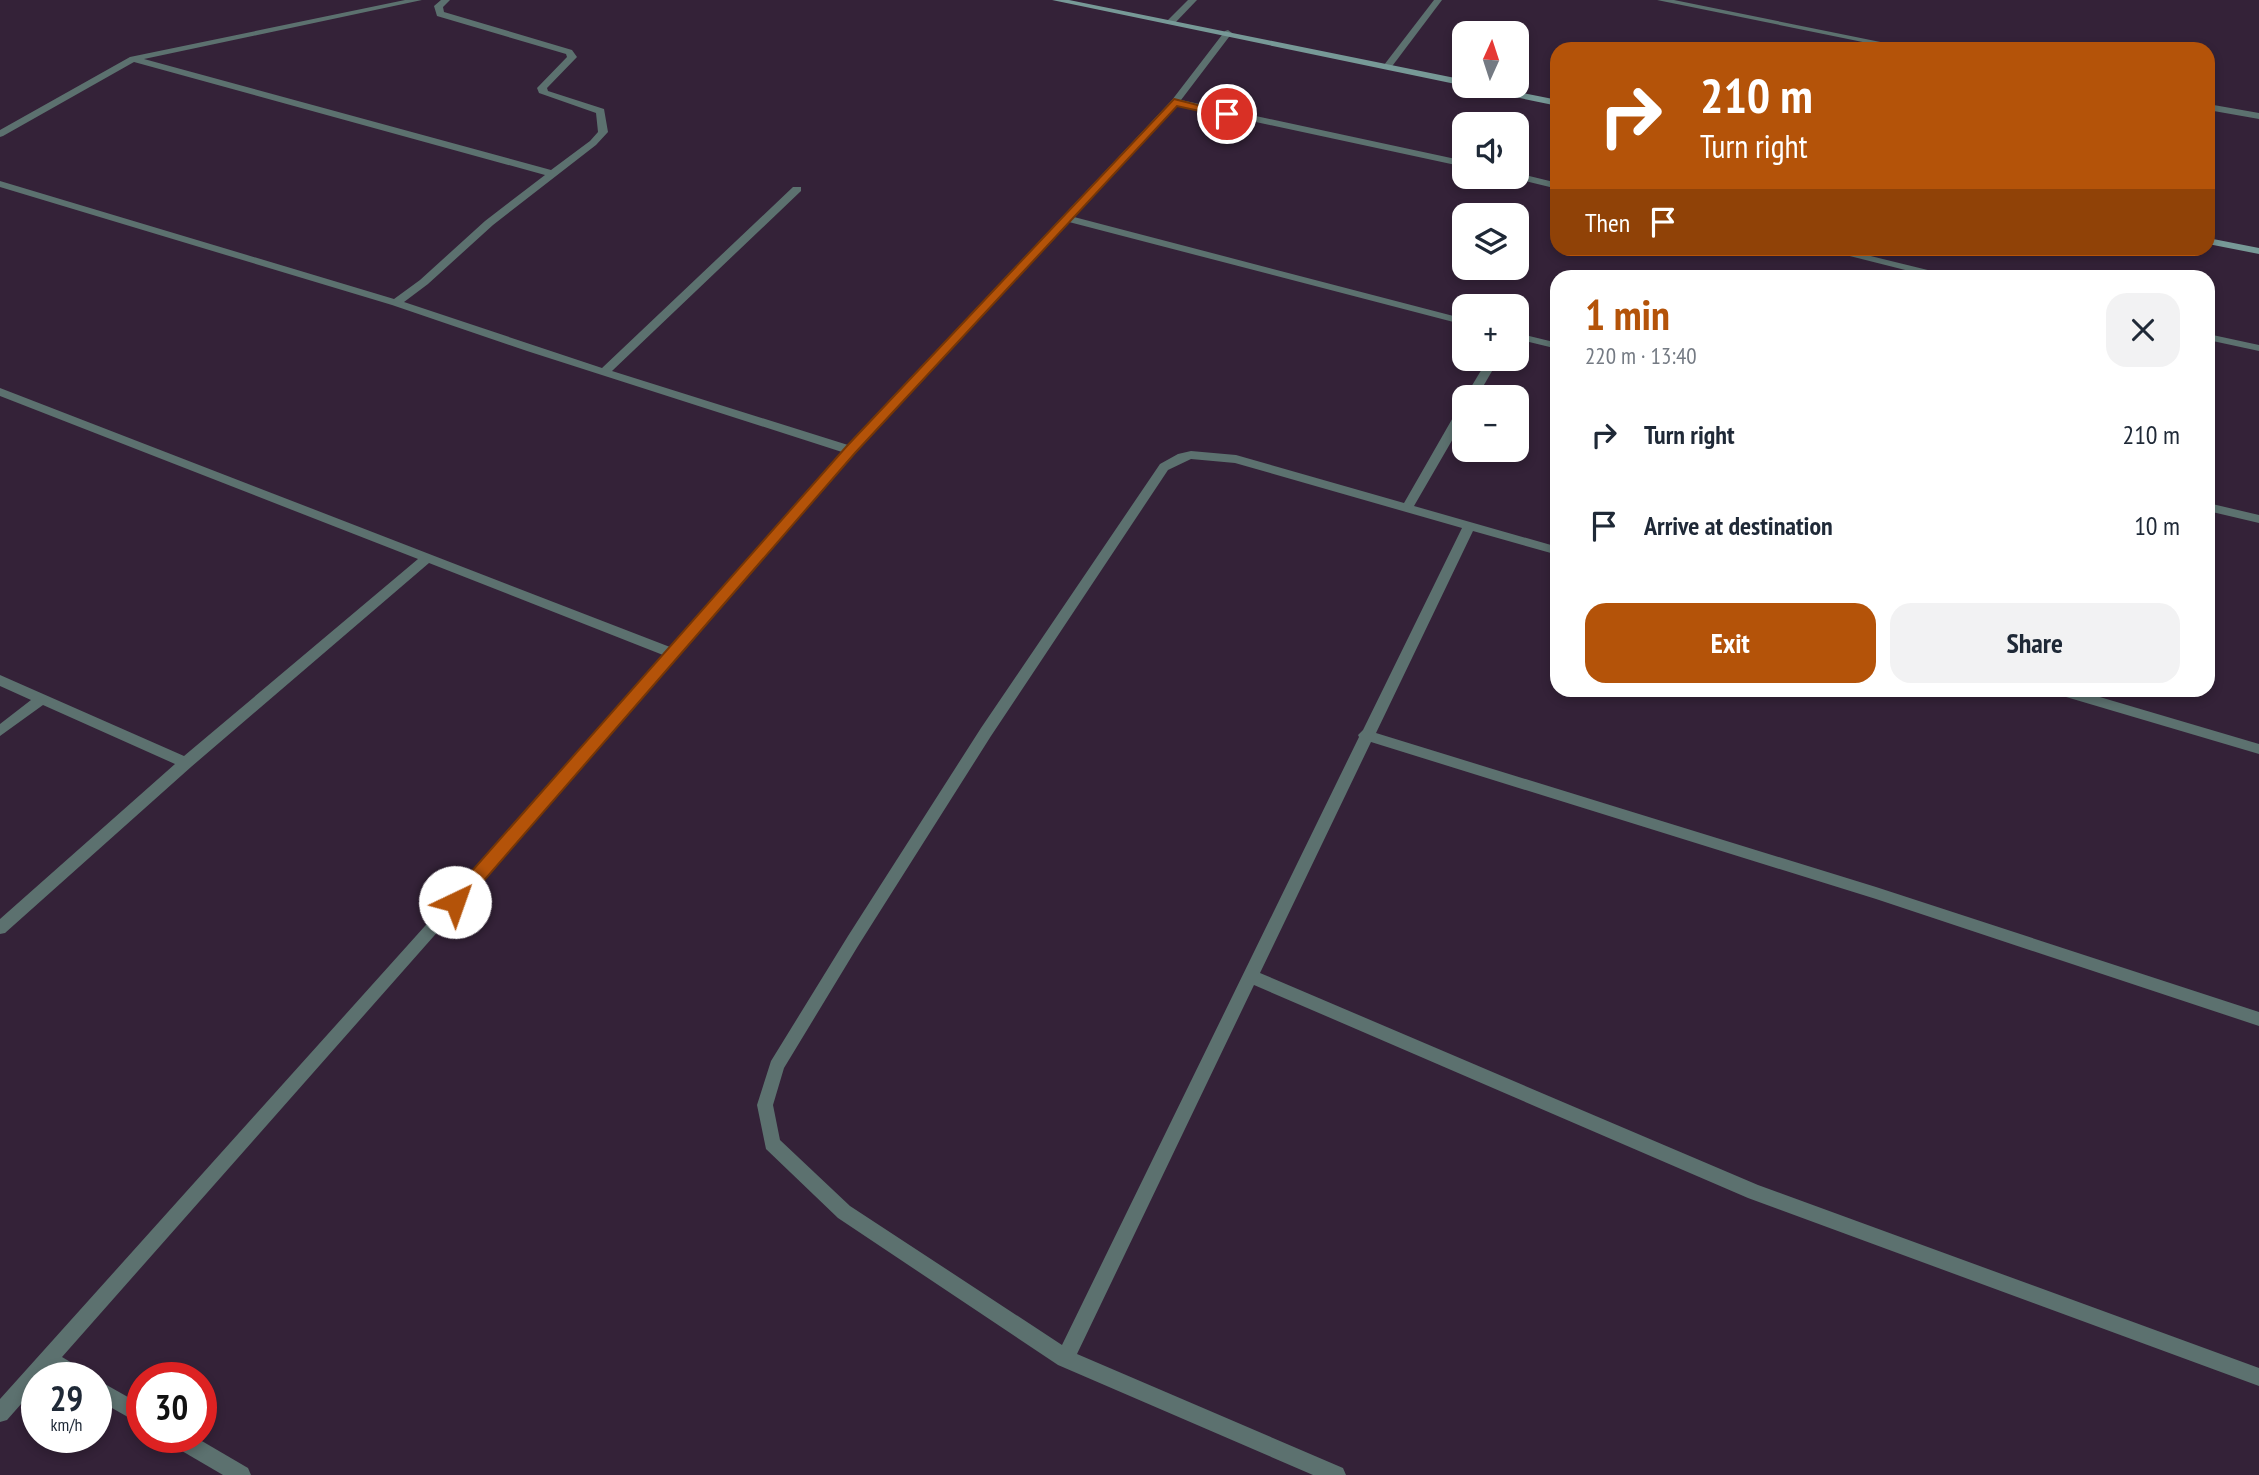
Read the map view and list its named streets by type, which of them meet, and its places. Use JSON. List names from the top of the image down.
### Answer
{
  "north": "top",
  "page": {
    "map_buttons": ["+", "−"],
    "turn": ["210 m", "Turn right"],
    "then": "Then",
    "heading": ["1 min", "220 m · 13:40"],
    "list": [
      {
        "name": "Turn right",
        "value": "210 m"
      },
      {
        "name": "Arrive at destination",
        "value": "10 m"
      }
    ],
    "buttons": ["Exit", "Share"],
    "speed": "29 km/h",
    "limit": "30"
  }
}
